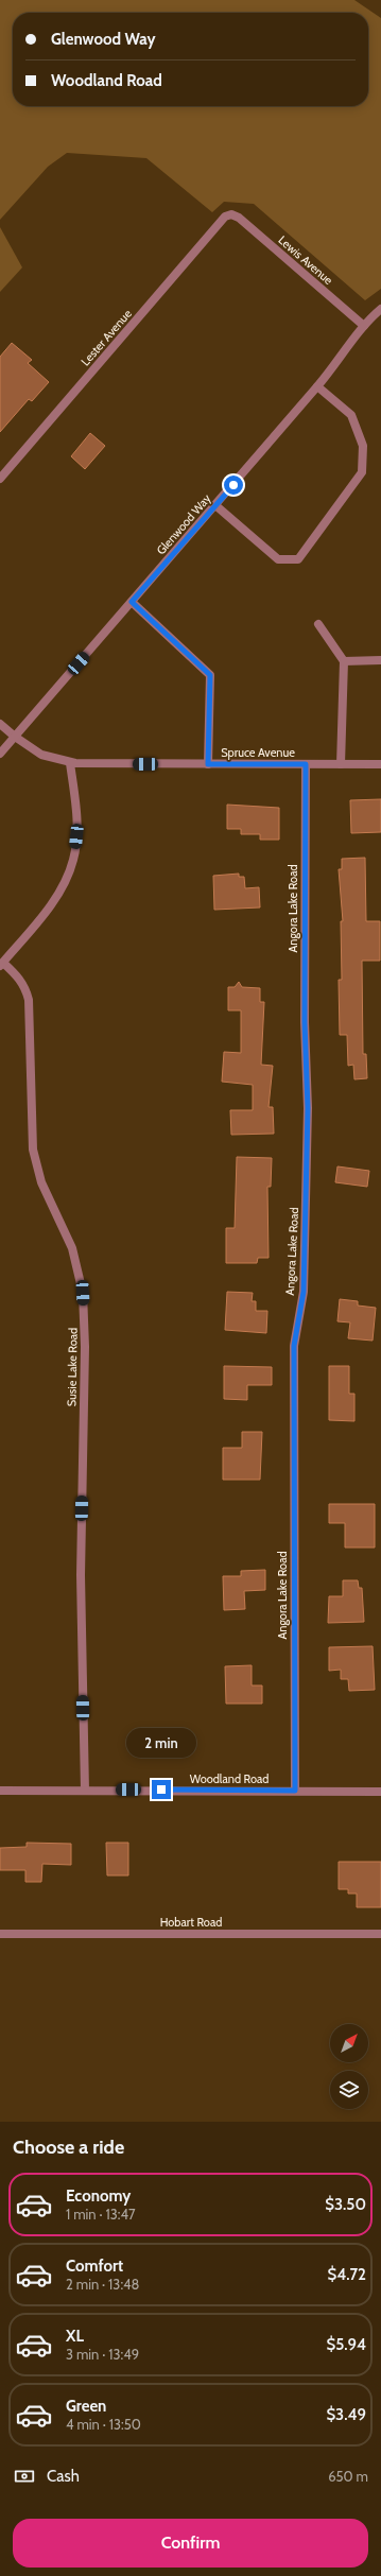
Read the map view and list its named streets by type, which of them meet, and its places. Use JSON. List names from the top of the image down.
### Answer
{
  "streets": {
    "street": [
      "Lewis Avenue",
      "Lester Avenue",
      "Glenwood Way",
      "Spruce Avenue",
      "Angora Lake Road",
      "Susie Lake Road",
      "Woodland Road",
      "Hobart Road"
    ]
  },
  "crossings": [
    ["Lewis Avenue", "Lester Avenue"],
    ["Lewis Avenue", "Glenwood Way"],
    ["Glenwood Way", "Spruce Avenue"],
    ["Spruce Avenue", "Angora Lake Road"],
    ["Angora Lake Road", "Woodland Road"],
    ["Susie Lake Road", "Woodland Road"]
  ],
  "north": "top right",
  "page": {
    "banner": ["Glenwood Way", "Woodland Road"],
    "bubble": "2 min",
    "heading": "Choose a ride",
    "list": [
      {
        "name": "Economy",
        "note": "1 min · 13:47",
        "value": "$3.50"
      },
      {
        "name": "Comfort",
        "note": "2 min · 13:48",
        "value": "$4.72"
      },
      {
        "name": "XL",
        "note": "3 min · 13:49",
        "value": "$5.94"
      },
      {
        "name": "Green",
        "note": "4 min · 13:50",
        "value": "$3.49"
      }
    ],
    "pay": ["Cash", "650 m"],
    "buttons": "Confirm"
  }
}
